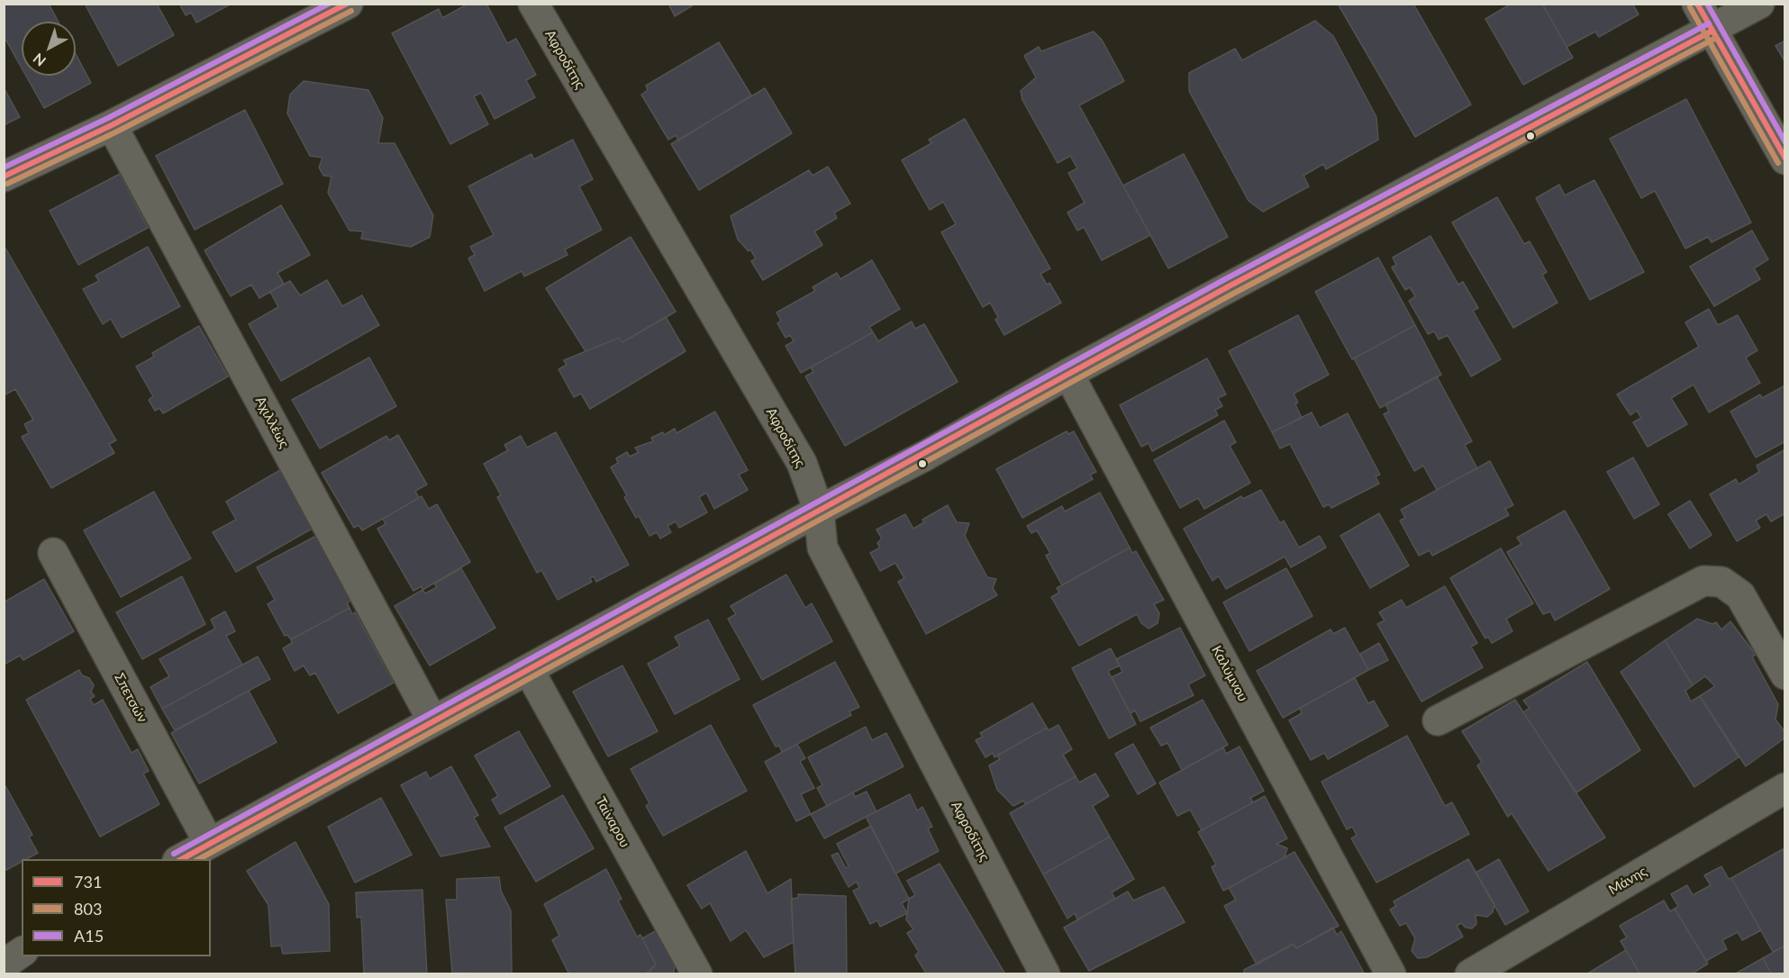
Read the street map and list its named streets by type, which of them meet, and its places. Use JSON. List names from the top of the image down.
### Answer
{
  "streets": {
    "street": [
      "Αφροδίτης",
      "Αχιλλέως",
      "Καλύμνου",
      "Σπετσών",
      "Ταίναρου",
      "Μάνης"
    ]
  },
  "lines": ["transit line 731", "transit line Α15", "transit line 803"],
  "legend": ["731", "803", "Α15"],
  "north": "bottom left"
}
